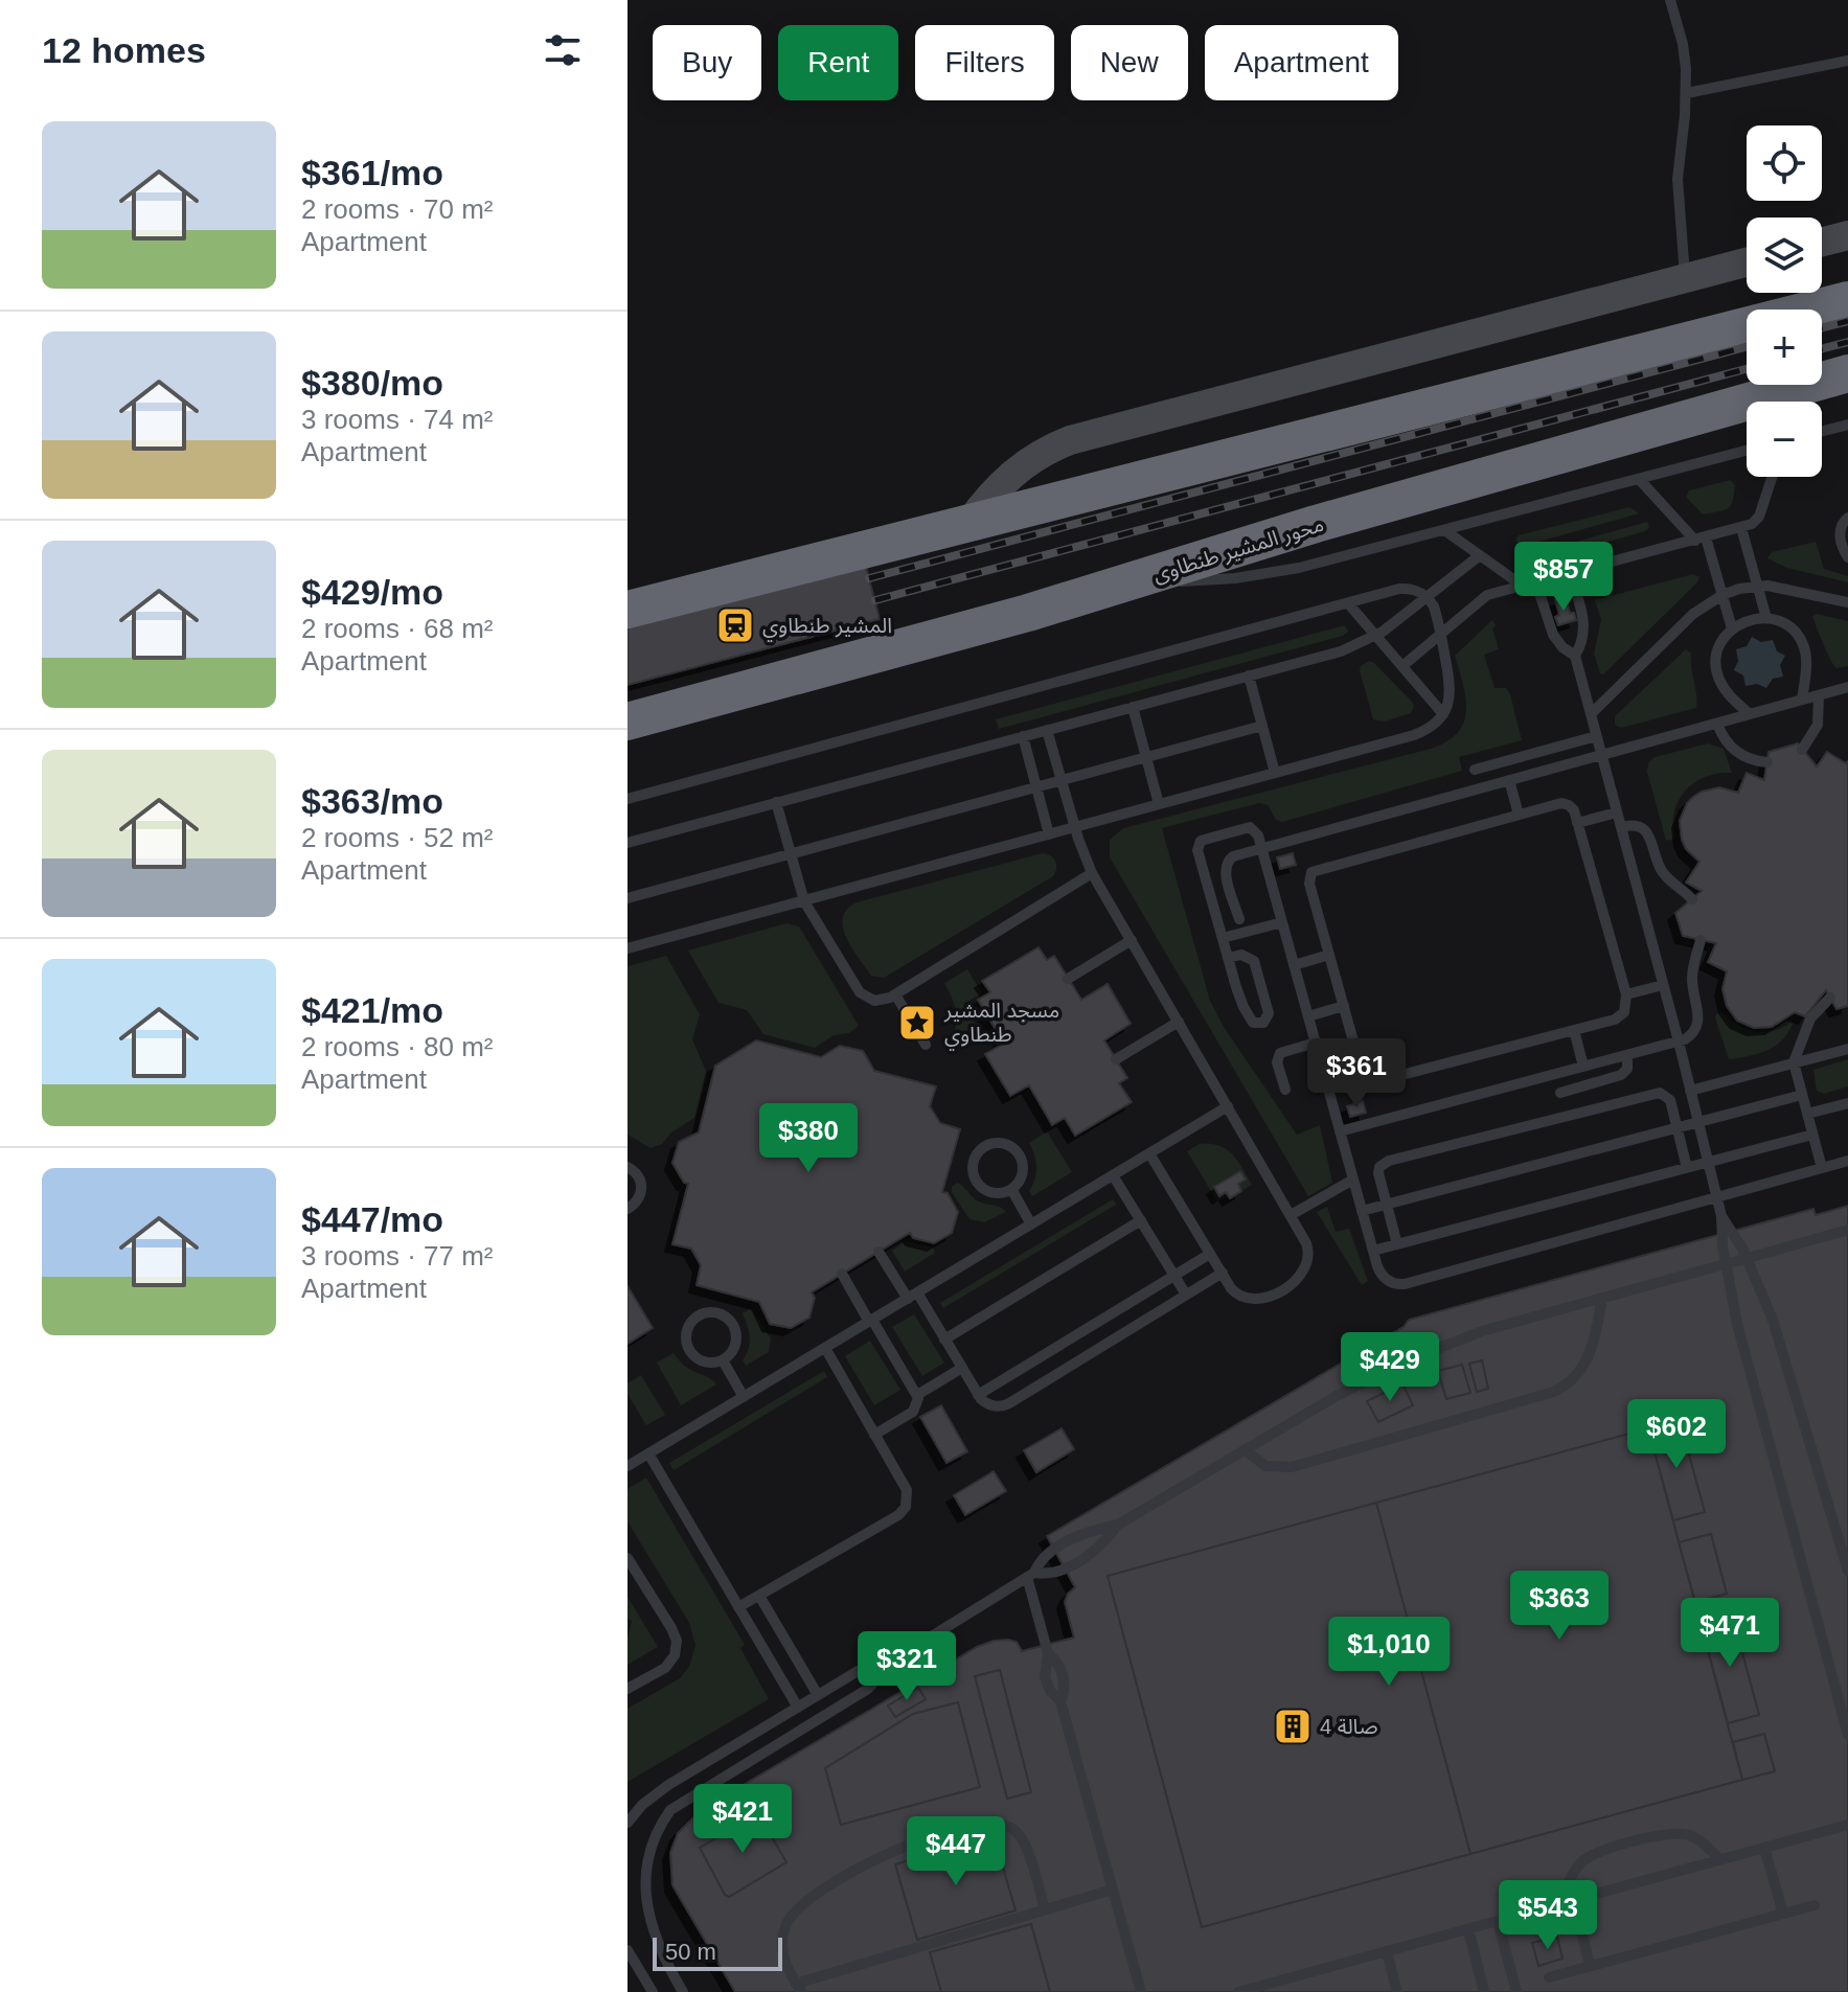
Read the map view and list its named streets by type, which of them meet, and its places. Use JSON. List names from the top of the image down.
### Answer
{
  "streets": {
    "highway": ["محور المشير طنطاوى"]
  },
  "places": {
    "station": ["المشير طنطاوي"],
    "place": ["مسجد المشير طنطاوي"],
    "building": ["صالة 4"]
  },
  "scale_bar": "50 m",
  "page": {
    "heading": "12 homes",
    "chip": [
      "Buy",
      "Rent",
      "Filters",
      "New",
      "Apartment"
    ],
    "list": [
      {
        "name": "$361/mo",
        "note": "2 rooms · 70 m² · Apartment"
      },
      {
        "name": "$380/mo",
        "note": "3 rooms · 74 m² · Apartment"
      },
      {
        "name": "$429/mo",
        "note": "2 rooms · 68 m² · Apartment"
      },
      {
        "name": "$363/mo",
        "note": "2 rooms · 52 m² · Apartment"
      },
      {
        "name": "$421/mo",
        "note": "2 rooms · 80 m² · Apartment"
      },
      {
        "name": "$447/mo",
        "note": "3 rooms · 77 m² · Apartment"
      }
    ],
    "map_buttons": ["+", "−"],
    "price": [
      "$857",
      "$361",
      "$380",
      "$429",
      "$602",
      "$363",
      "$471",
      "$1,010",
      "$321",
      "$421",
      "$447",
      "$543"
    ],
    "scale": "50 m"
  }
}
